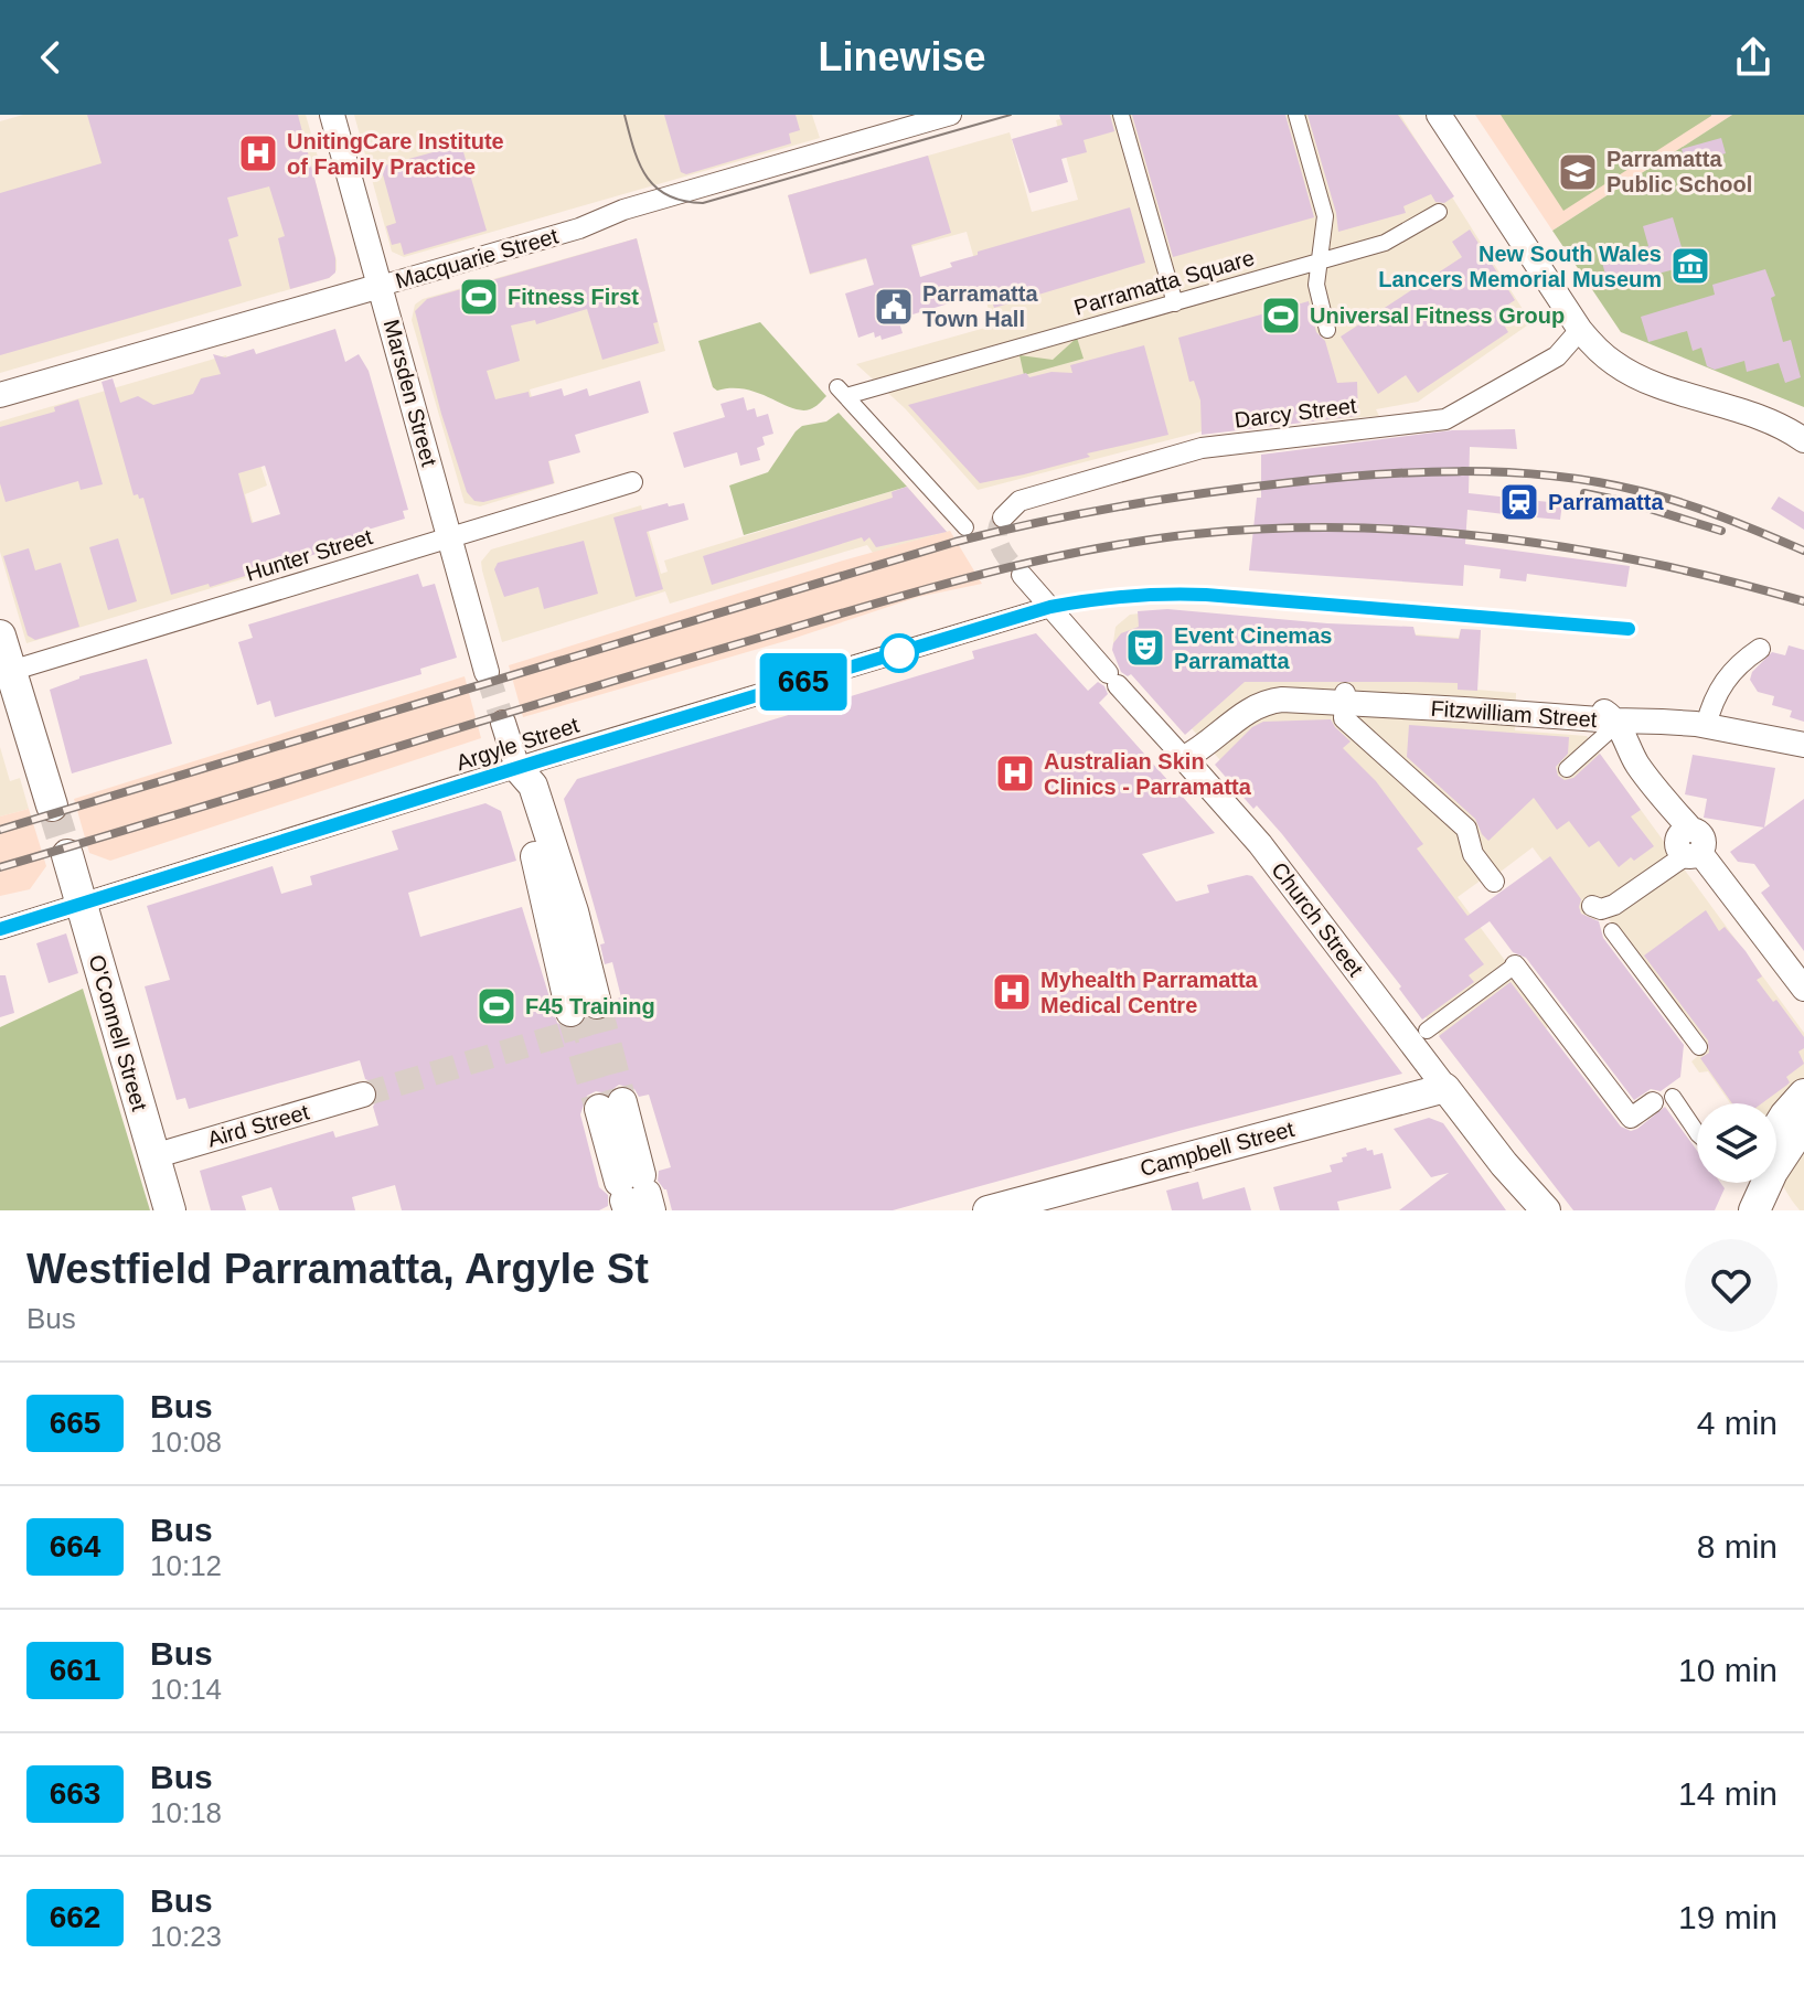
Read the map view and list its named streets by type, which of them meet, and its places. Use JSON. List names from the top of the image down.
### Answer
{
  "streets": {
    "main road": ["Church Street", "O'Connell Street", "Campbell Street"],
    "street": [
      "Macquarie Street",
      "Parramatta Square",
      "Marsden Street",
      "Darcy Street",
      "Hunter Street",
      "Fitzwilliam Street",
      "Argyle Street",
      "Aird Street"
    ]
  },
  "crossings": [
    ["Macquarie Street", "Marsden Street"],
    ["Marsden Street", "Hunter Street"],
    ["Fitzwilliam Street", "Church Street"],
    ["Argyle Street", "Church Street"],
    ["Argyle Street", "O'Connell Street"],
    ["Church Street", "Campbell Street"],
    ["O'Connell Street", "Aird Street"]
  ],
  "places": {
    "hospital": ["UnitingCare Institute of Family Practice", "Australian Skin Clinics - Parramatta", "Myhealth Parramatta Medical Centre"],
    "school or university": ["Parramatta Public School"],
    "museum": ["New South Wales Lancers Memorial Museum"],
    "sports": ["Fitness First", "Universal Fitness Group", "F45 Training"],
    "public building": ["Parramatta Town Hall"],
    "station": ["Parramatta"],
    "theatre": ["Event Cinemas Parramatta"]
  },
  "lines": ["bus line 665"],
  "page": {
    "header": "Linewise",
    "on_map": "665",
    "heading": ["Westfield Parramatta, Argyle St", "Bus"],
    "list": [
      {
        "mark": "665",
        "name": "Bus",
        "note": "10:08",
        "value": "4 min"
      },
      {
        "mark": "664",
        "name": "Bus",
        "note": "10:12",
        "value": "8 min"
      },
      {
        "mark": "661",
        "name": "Bus",
        "note": "10:14",
        "value": "10 min"
      },
      {
        "mark": "663",
        "name": "Bus",
        "note": "10:18",
        "value": "14 min"
      },
      {
        "mark": "662",
        "name": "Bus",
        "note": "10:23",
        "value": "19 min"
      }
    ]
  }
}
